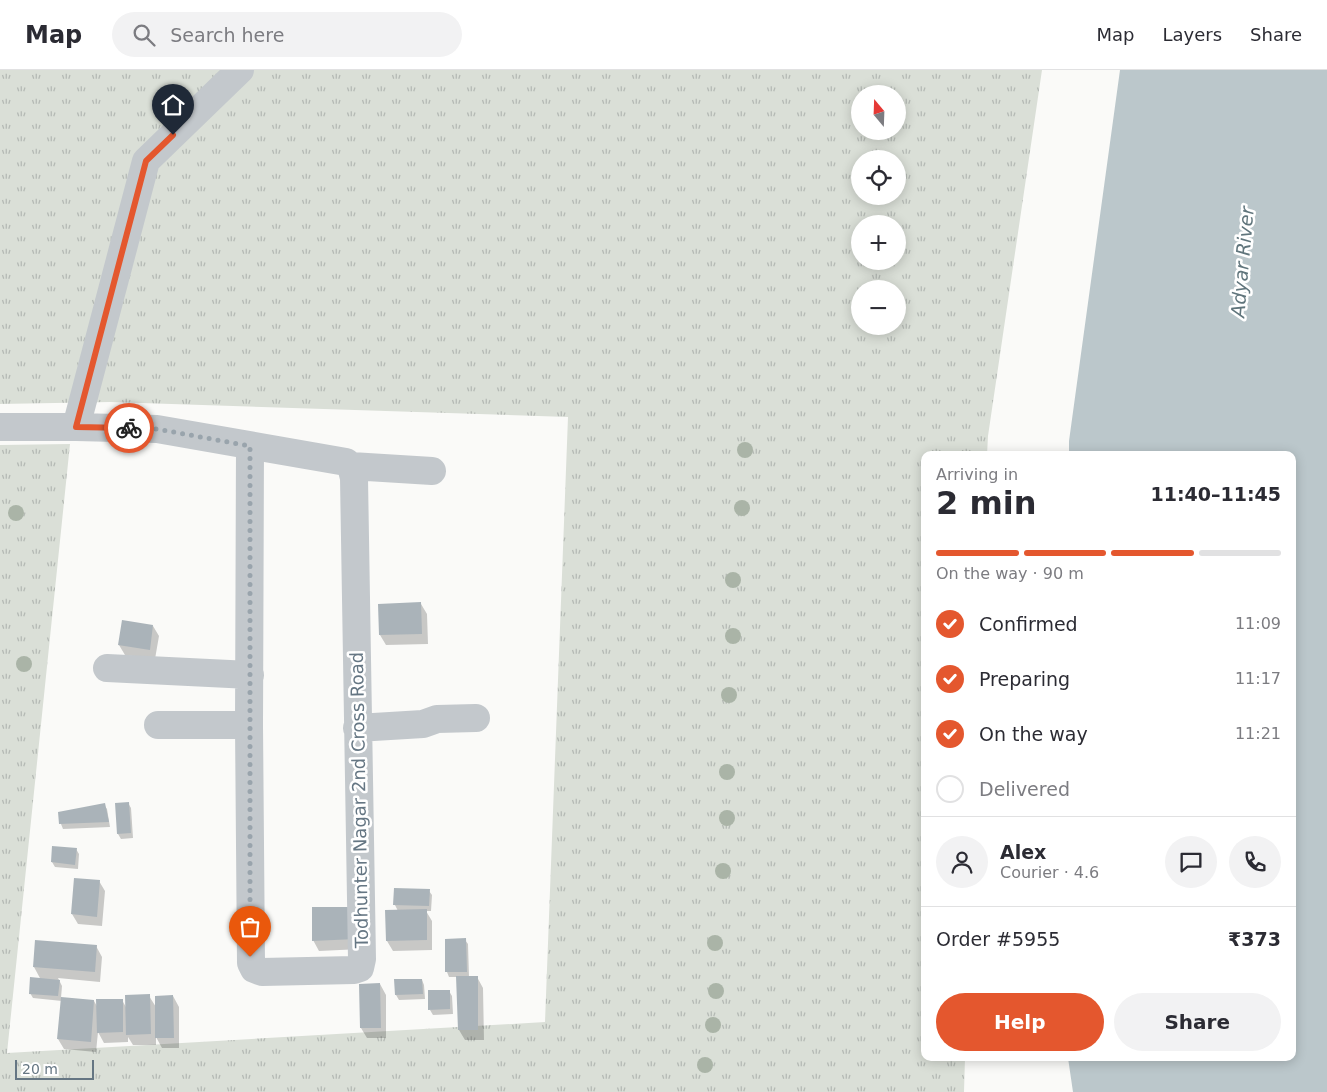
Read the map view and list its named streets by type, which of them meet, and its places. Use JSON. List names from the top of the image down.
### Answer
{
  "streets": {
    "street": ["Todhunter Nagar 2nd Cross Road"]
  },
  "water": ["Adyar River"],
  "scale_bar": "20 m",
  "north": "top",
  "page": {
    "header": "Map",
    "search": "Search here",
    "nav": ["Map", "Layers", "Share"],
    "map_buttons": ["+", "−"],
    "heading": ["2 min", "Arriving in", "11:40–11:45"],
    "panel": [
      "Alex",
      "Courier · 4.6",
      "Order #5955",
      "₹373"
    ],
    "bar": "On the way · 90 m",
    "list": [
      ["Confirmed", "11:09"],
      ["Preparing", "11:17"],
      ["On the way", "11:21"],
      "Delivered"
    ],
    "buttons": ["Help", "Share"],
    "scale": "20 m"
  }
}
